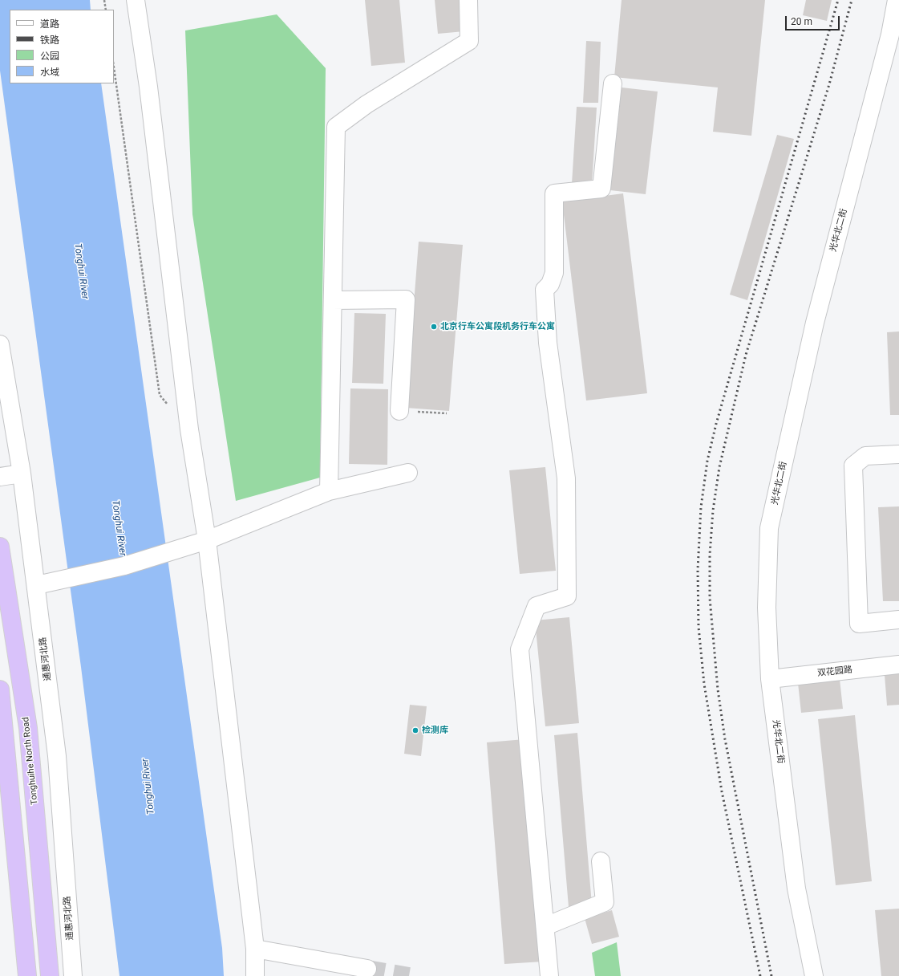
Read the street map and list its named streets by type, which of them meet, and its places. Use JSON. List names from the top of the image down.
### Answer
{
  "streets": {
    "highway": ["Tonghuihe North Road"],
    "street": ["光华北二街", "通惠河北路", "双花园路"]
  },
  "crossings": [
    ["光华北二街", "双花园路"]
  ],
  "water": ["Tonghui River"],
  "places": ["北京行车公寓段机务行车公寓", "检测库"],
  "legend": [
    "道路",
    "铁路",
    "公园",
    "水域"
  ],
  "scale_bar": "20 m"
}
